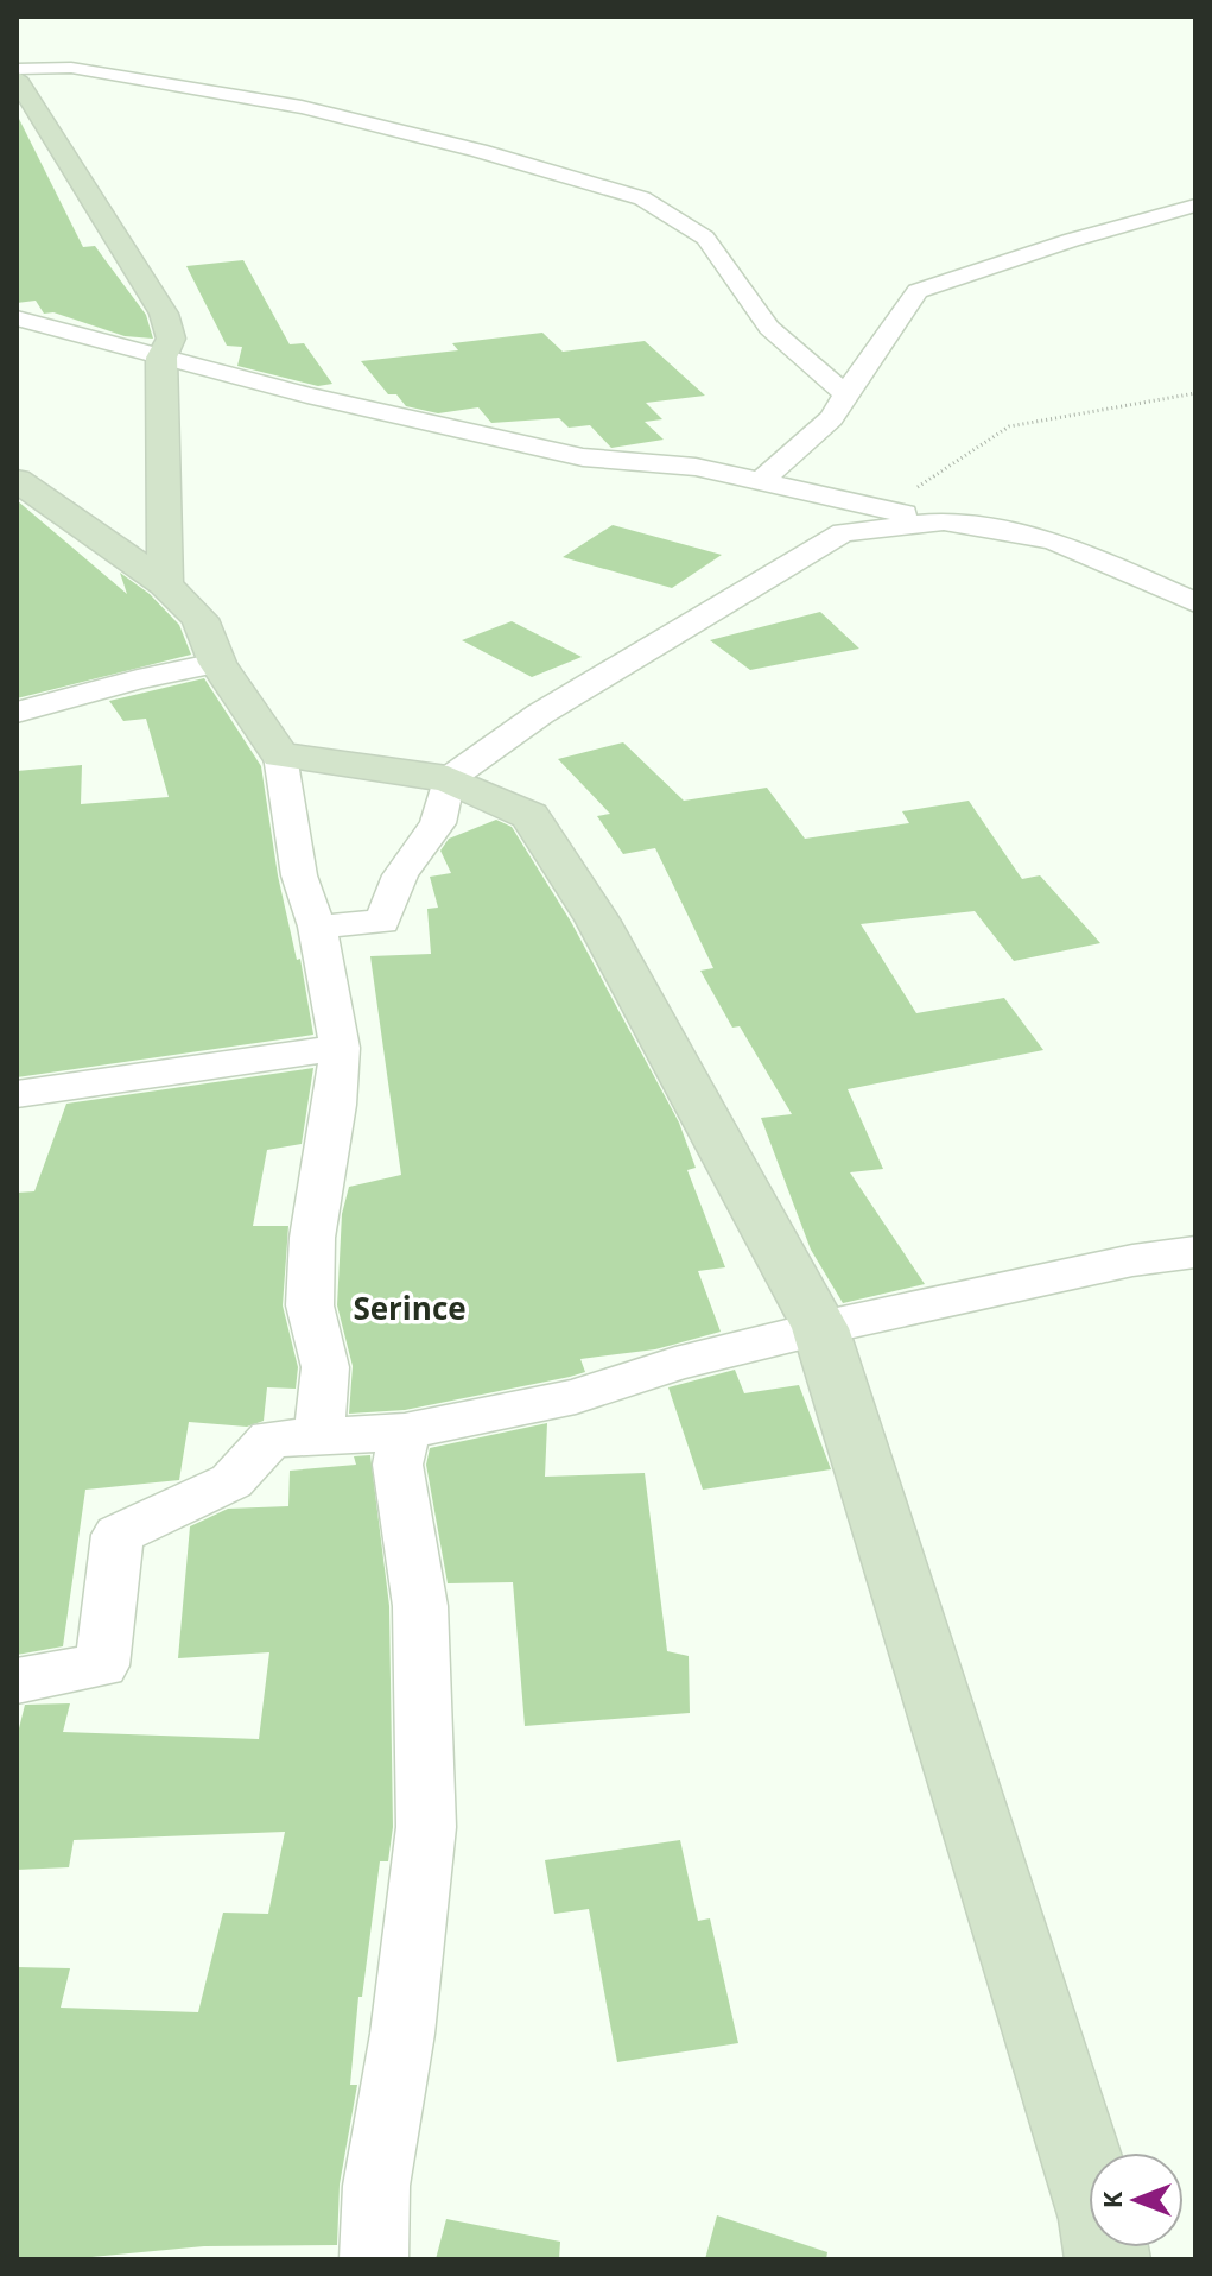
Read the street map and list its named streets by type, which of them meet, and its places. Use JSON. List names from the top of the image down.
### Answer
{
  "districts": ["Serince"],
  "north": "left"
}
